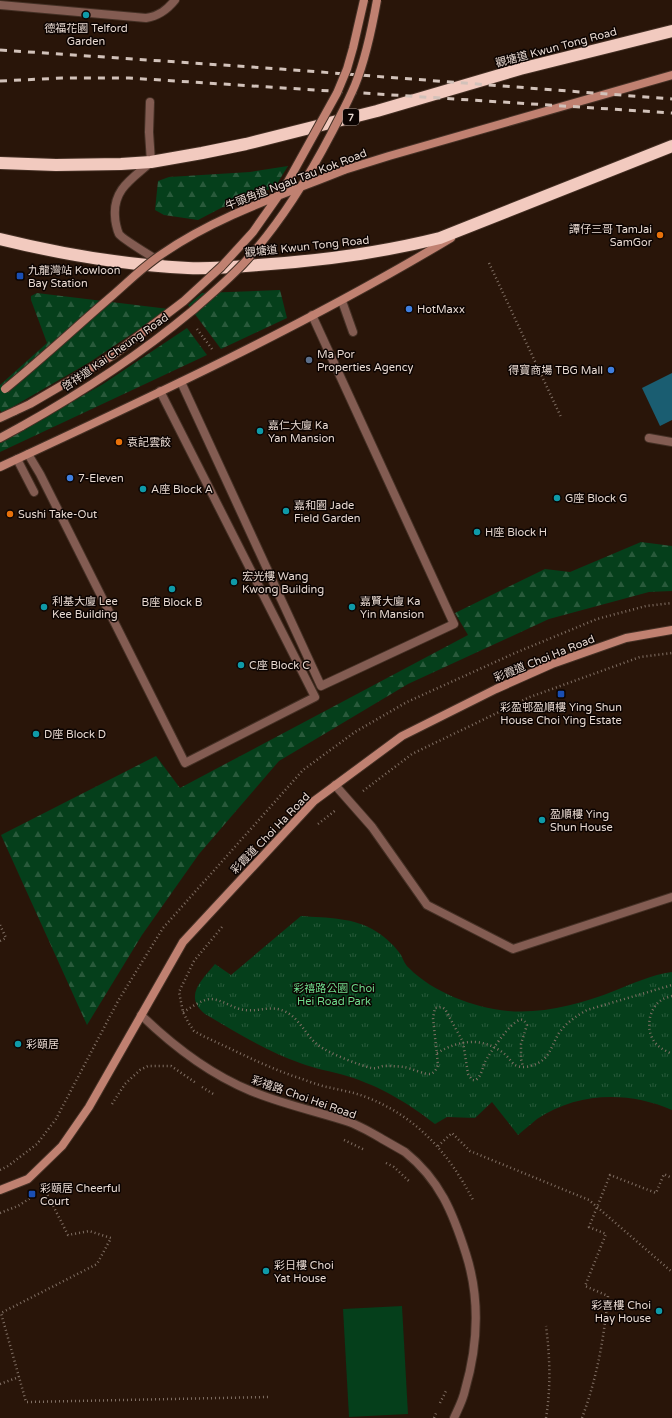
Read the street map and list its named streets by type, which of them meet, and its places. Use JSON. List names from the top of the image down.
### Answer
{
  "streets": {
    "highway": ["觀塘道 Kwun Tong Road", "7"],
    "main road": ["牛頭角道 Ngau Tau Kok Road", "啓祥道 Kai Cheung Road", "彩霞道 Choi Ha Road"],
    "street": ["彩禧路 Choi Hei Road"]
  },
  "crossings": [
    ["彩霞道 Choi Ha Road", "彩禧路 Choi Hei Road"]
  ],
  "parks": ["彩禧路公園 Choi Hei Road Park"],
  "places": {
    "other": [
      "德福花園 Telford Garden",
      "譚仔三哥 TamJai SamGor",
      "HotMaxx",
      "Ma Por Properties Agency",
      "得寶商場 TBG Mall",
      "嘉仁大廈 Ka Yan Mansion",
      "袁記雲餃",
      "7-Eleven",
      "A座 Block A",
      "G座 Block G",
      "嘉和園 Jade Field Garden",
      "Sushi Take-Out",
      "H座 Block H",
      "宏光樓 Wang Kwong Building",
      "B座 Block B",
      "利基大廈 Lee Kee Building",
      "嘉賢大廈 Ka Yin Mansion",
      "C座 Block C",
      "D座 Block D",
      "盈順樓 Ying Shun House",
      "彩頤居",
      "彩日樓 Choi Yat House",
      "彩喜樓 Choi Hay House"
    ],
    "transit": ["九龍灣站 Kowloon Bay Station", "彩盈邨盈順樓 Ying Shun House Choi Ying Estate", "彩頤居 Cheerful Court"]
  }
}
